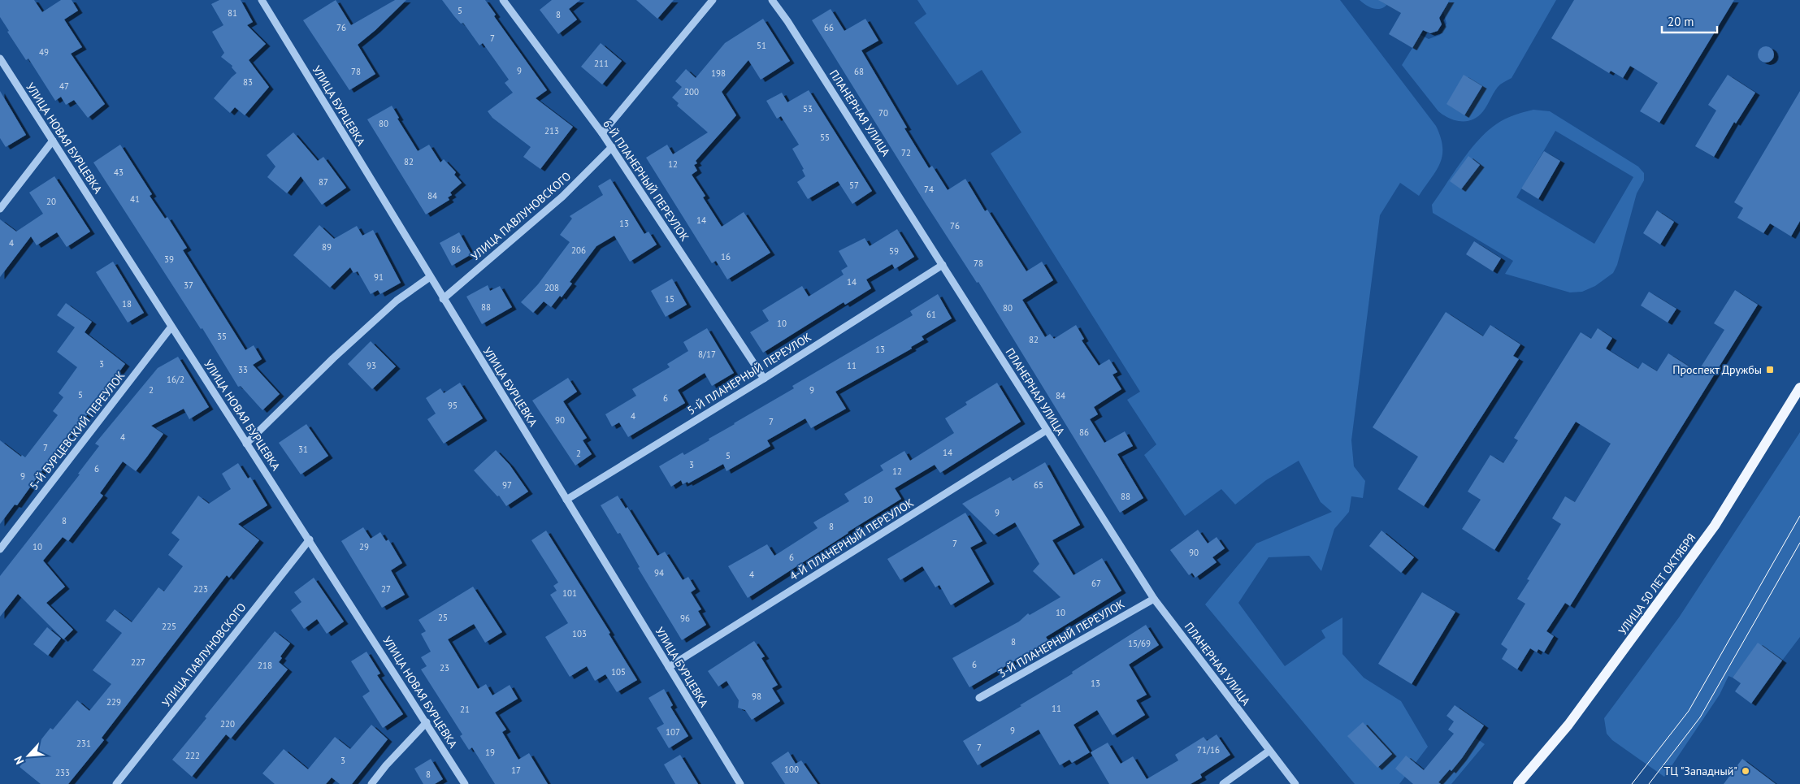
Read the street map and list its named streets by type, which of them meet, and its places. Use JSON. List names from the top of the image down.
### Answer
{
  "streets": {
    "main road": ["УЛИЦА 50 ЛЕТ ОКТЯБРЯ"],
    "street": [
      "УЛИЦА БУРЦЕВКА",
      "ПЛАНЕРНАЯ УЛИЦА",
      "УЛИЦА НОВАЯ БУРЦЕВКА",
      "6-Й ПЛАНЕРНЫЙ ПЕРЕУЛОК",
      "УЛИЦА ПАВЛУНОВСКОГО",
      "5-Й ПЛАНЕРНЫЙ ПЕРЕУЛОК",
      "5-Й БУРЦЕВСКИЙ ПЕРЕУЛОК",
      "4-Й ПЛАНЕРНЫЙ ПЕРЕУЛОК",
      "3-Й ПЛАНЕРНЫЙ ПЕРЕУЛОК"
    ]
  },
  "crossings": [
    ["УЛИЦА БУРЦЕВКА", "УЛИЦА ПАВЛУНОВСКОГО"],
    ["УЛИЦА БУРЦЕВКА", "5-Й ПЛАНЕРНЫЙ ПЕРЕУЛОК"],
    ["УЛИЦА БУРЦЕВКА", "4-Й ПЛАНЕРНЫЙ ПЕРЕУЛОК"],
    ["ПЛАНЕРНАЯ УЛИЦА", "5-Й ПЛАНЕРНЫЙ ПЕРЕУЛОК"],
    ["ПЛАНЕРНАЯ УЛИЦА", "4-Й ПЛАНЕРНЫЙ ПЕРЕУЛОК"],
    ["ПЛАНЕРНАЯ УЛИЦА", "3-Й ПЛАНЕРНЫЙ ПЕРЕУЛОК"],
    ["УЛИЦА НОВАЯ БУРЦЕВКА", "УЛИЦА ПАВЛУНОВСКОГО"],
    ["УЛИЦА НОВАЯ БУРЦЕВКА", "5-Й БУРЦЕВСКИЙ ПЕРЕУЛОК"],
    ["6-Й ПЛАНЕРНЫЙ ПЕРЕУЛОК", "УЛИЦА ПАВЛУНОВСКОГО"],
    ["6-Й ПЛАНЕРНЫЙ ПЕРЕУЛОК", "5-Й ПЛАНЕРНЫЙ ПЕРЕУЛОК"]
  ],
  "places": {
    "transit": ["Проспект Дружбы"],
    "other": ["ТЦ \"Западный\""]
  },
  "house_numbers": [
    "5",
    "81",
    "8",
    "76",
    "66",
    "7",
    "51",
    "49",
    "211",
    "9",
    "78",
    "68",
    "198",
    "83",
    "47",
    "200",
    "53",
    "70",
    "80",
    "213",
    "55",
    "72",
    "82",
    "12",
    "43",
    "87",
    "57",
    "74",
    "84",
    "41",
    "20",
    "14",
    "13",
    "76",
    "4",
    "89",
    "86",
    "206",
    "59",
    "16",
    "39",
    "78",
    "91",
    "14",
    "37",
    "208",
    "15",
    "18",
    "88",
    "80",
    "61",
    "10",
    "35",
    "82",
    "13",
    "8/17",
    "3",
    "93",
    "11",
    "33",
    "16/2",
    "2",
    "9",
    "5",
    "84",
    "6",
    "95",
    "4",
    "90",
    "7",
    "86",
    "4",
    "7",
    "31",
    "14",
    "2",
    "5",
    "3",
    "6",
    "12",
    "9",
    "97",
    "65",
    "88",
    "10",
    "9",
    "8",
    "8",
    "7",
    "10",
    "29",
    "90",
    "6",
    "94",
    "4",
    "67",
    "223",
    "27",
    "101",
    "10",
    "25",
    "96",
    "225",
    "103",
    "8",
    "15/69",
    "227",
    "6",
    "218",
    "23",
    "105",
    "13",
    "98",
    "229",
    "11",
    "21",
    "220",
    "9",
    "107",
    "231",
    "7",
    "71/16",
    "19",
    "222",
    "3",
    "100",
    "17",
    "233",
    "8"
  ],
  "scale_bar": "20 m",
  "north": "bottom left"
}
